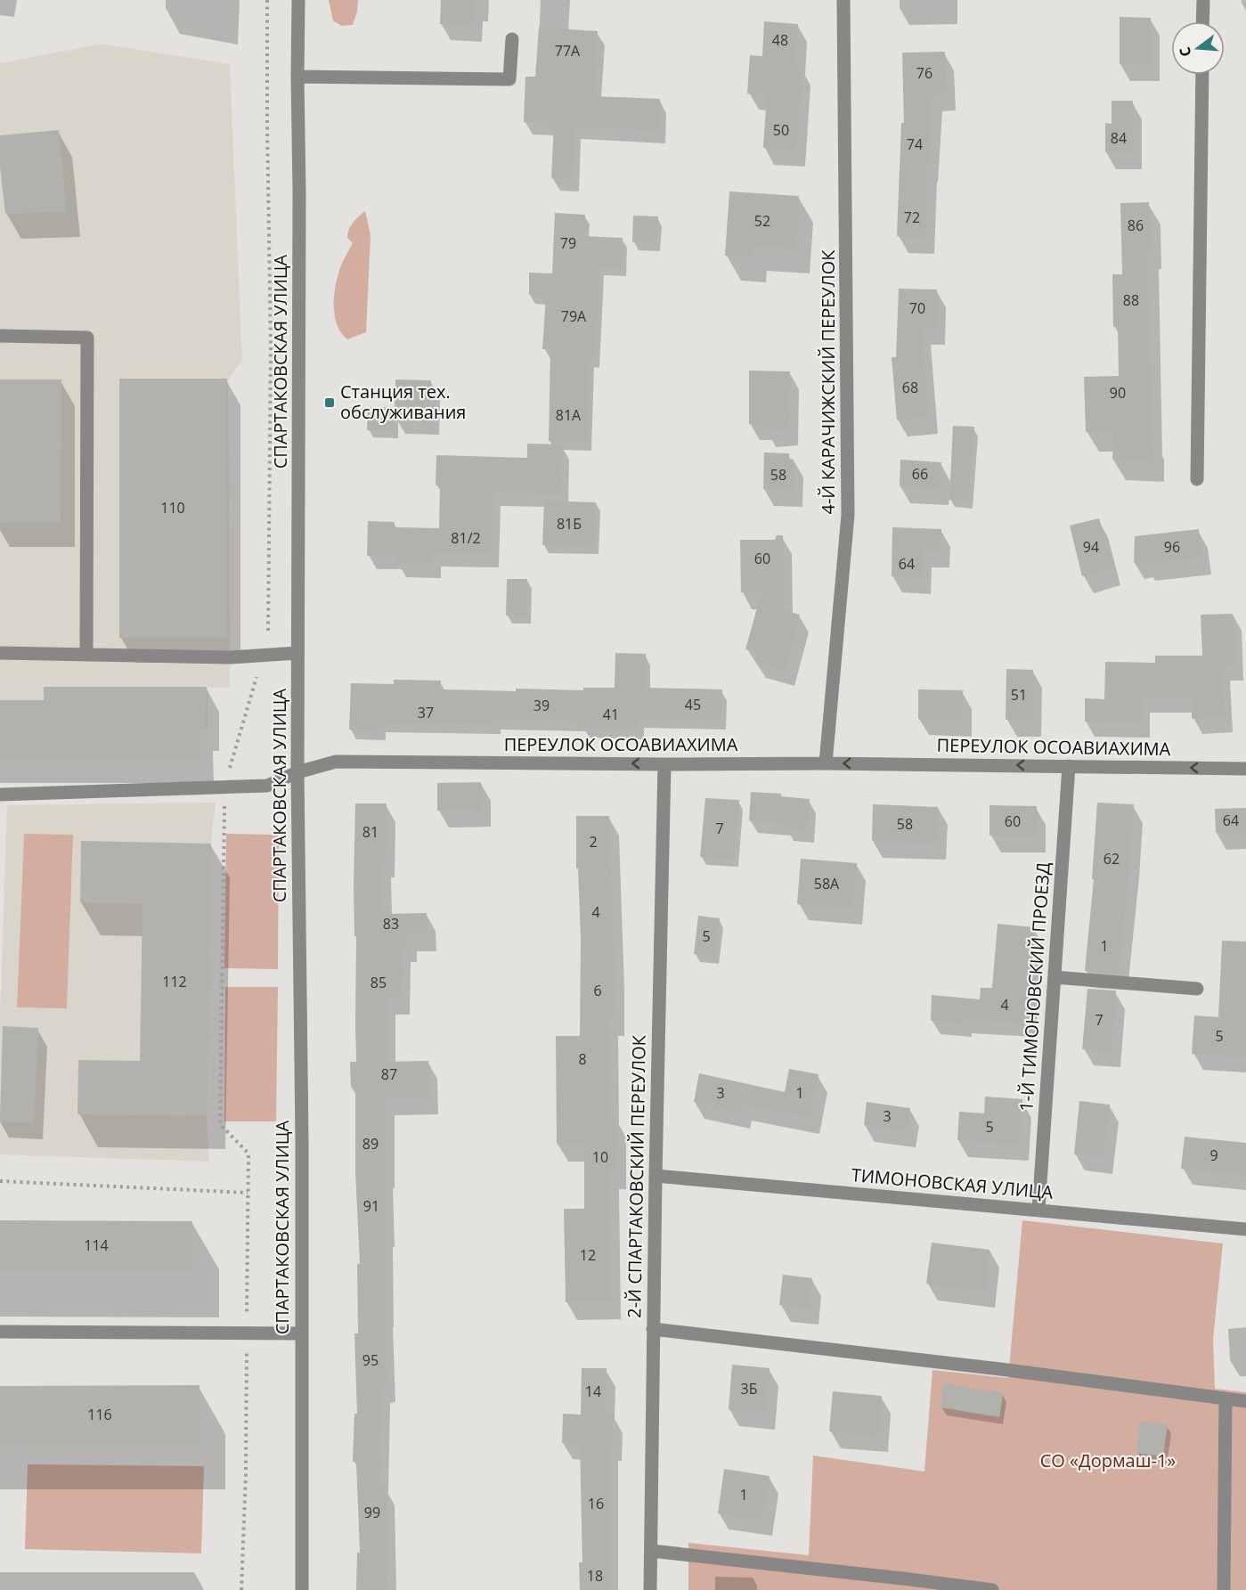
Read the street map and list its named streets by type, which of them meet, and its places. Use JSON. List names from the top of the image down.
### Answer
{
  "streets": {
    "street": [
      "СПАРТАКОВСКАЯ УЛИЦА",
      "4-Й КАРАЧИЖСКИЙ ПЕРЕУЛОК",
      "ПЕРЕУЛОК ОСОАВИАХИМА",
      "1-Й ТИМОНОВСКИЙ ПРОЕЗД",
      "2-Й СПАРТАКОВСКИЙ ПЕРЕУЛОК",
      "ТИМОНОВСКАЯ УЛИЦА"
    ]
  },
  "crossings": [
    ["СПАРТАКОВСКАЯ УЛИЦА", "ПЕРЕУЛОК ОСОАВИАХИМА"],
    ["4-Й КАРАЧИЖСКИЙ ПЕРЕУЛОК", "ПЕРЕУЛОК ОСОАВИАХИМА"],
    ["ПЕРЕУЛОК ОСОАВИАХИМА", "1-Й ТИМОНОВСКИЙ ПРОЕЗД"],
    ["ПЕРЕУЛОК ОСОАВИАХИМА", "2-Й СПАРТАКОВСКИЙ ПЕРЕУЛОК"],
    ["1-Й ТИМОНОВСКИЙ ПРОЕЗД", "ТИМОНОВСКАЯ УЛИЦА"],
    ["2-Й СПАРТАКОВСКИЙ ПЕРЕУЛОК", "ТИМОНОВСКАЯ УЛИЦА"]
  ],
  "one_way": ["ПЕРЕУЛОК ОСОАВИАХИМА"],
  "parks": ["СО «Дормаш-1»"],
  "places": {
    "transit": ["Станция тех. обслуживания"]
  },
  "house_numbers": [
    "48",
    "77А",
    "76",
    "50",
    "84",
    "74",
    "72",
    "52",
    "86",
    "79",
    "88",
    "70",
    "79А",
    "68",
    "90",
    "81А",
    "66",
    "58",
    "110",
    "81Б",
    "81/2",
    "94",
    "96",
    "60",
    "64",
    "51",
    "45",
    "39",
    "37",
    "41",
    "64",
    "60",
    "58",
    "7",
    "81",
    "2",
    "62",
    "58А",
    "4",
    "83",
    "5",
    "1",
    "112",
    "85",
    "6",
    "4",
    "7",
    "5",
    "8",
    "87",
    "3",
    "1",
    "3",
    "5",
    "89",
    "9",
    "10",
    "91",
    "114",
    "12",
    "95",
    "3Б",
    "14",
    "116",
    "1",
    "16",
    "99",
    "18"
  ],
  "north": "left"
}
